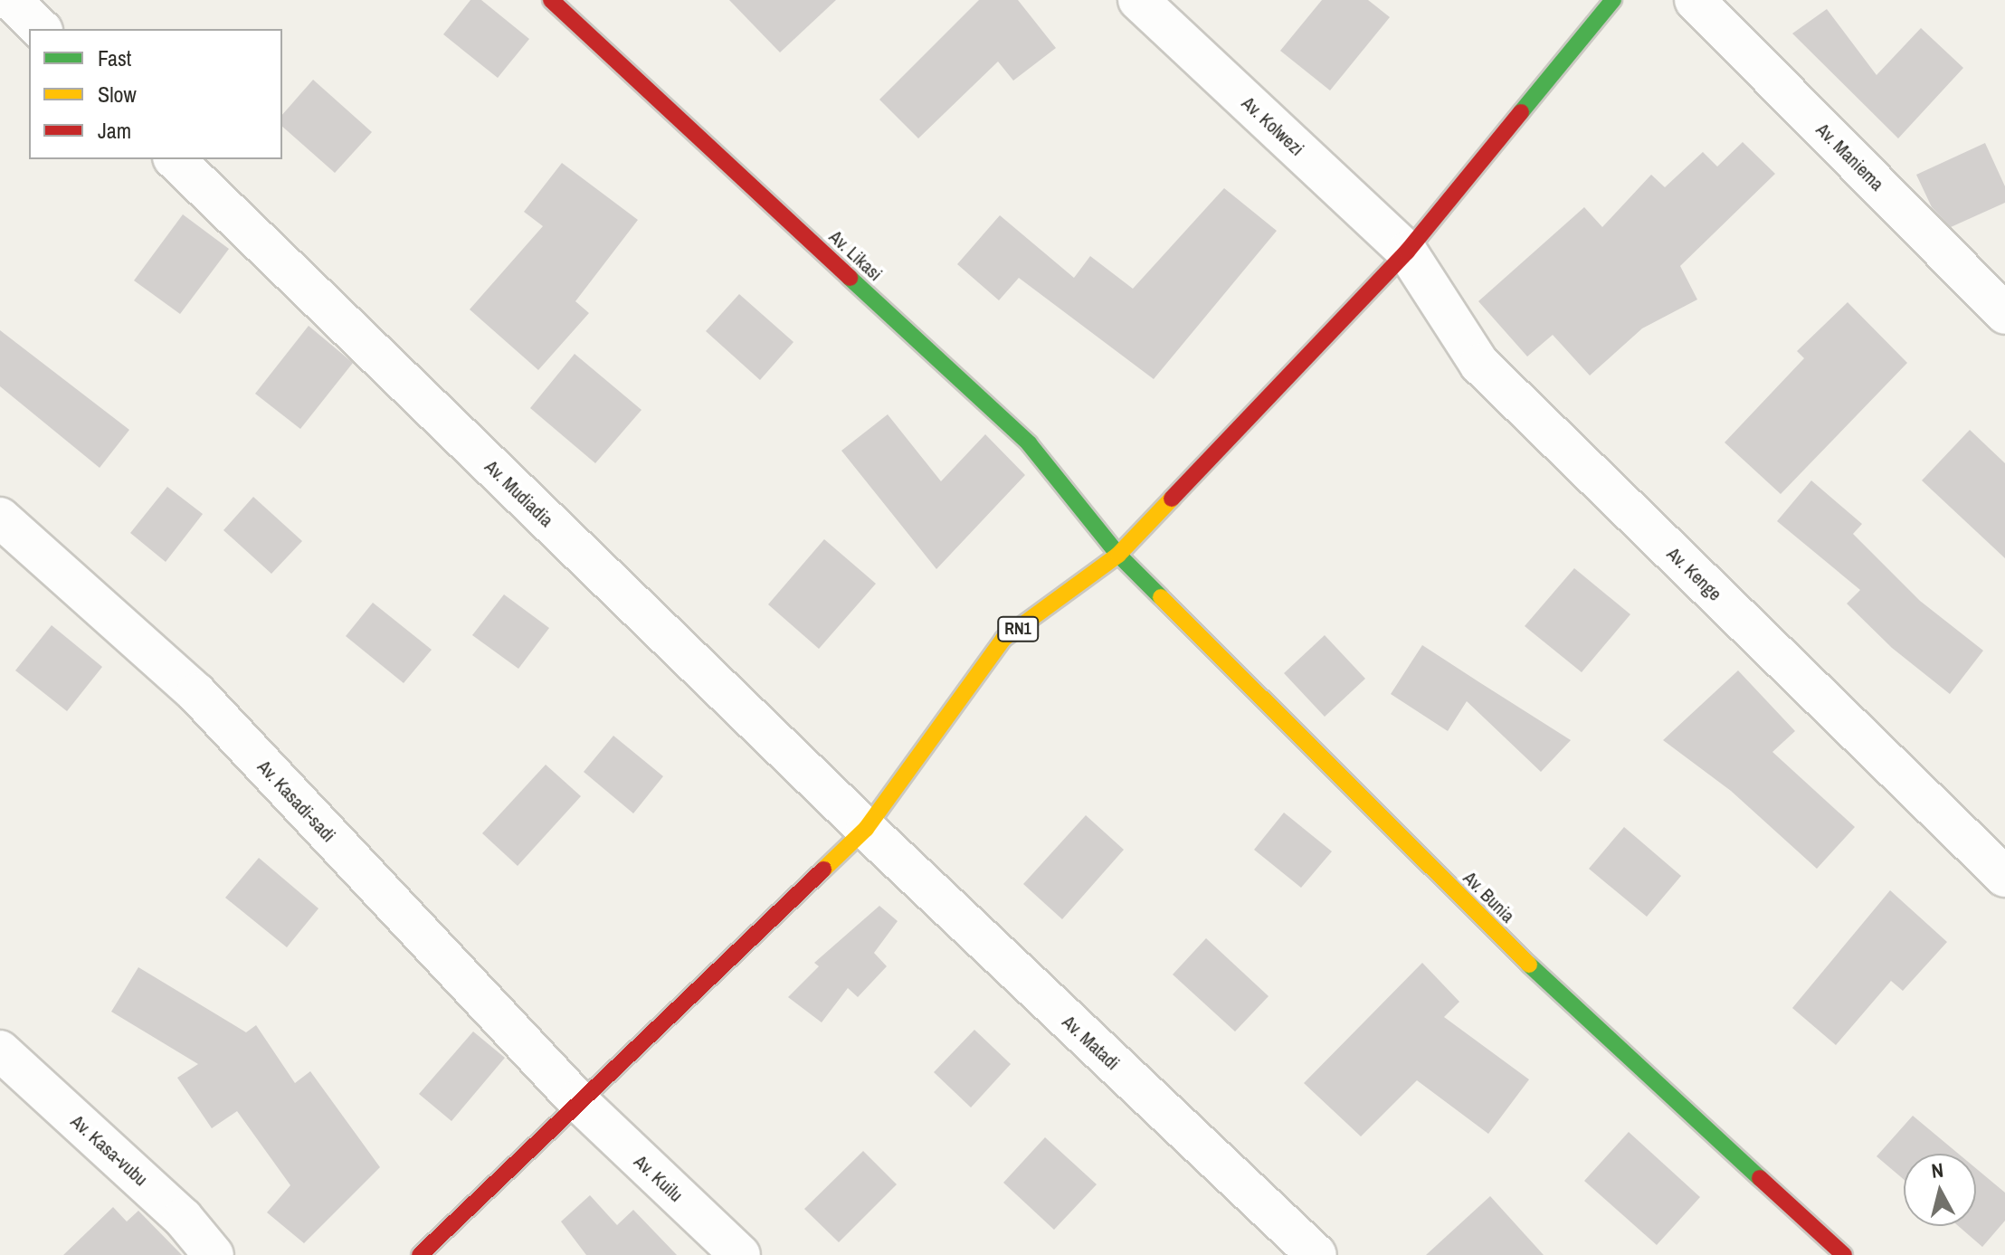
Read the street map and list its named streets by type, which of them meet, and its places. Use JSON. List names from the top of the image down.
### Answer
{
  "streets": {
    "main road": ["Av. Likasi", "RN1", "Av. Bunia"],
    "street": [
      "Av. Kolwezi",
      "Av. Maniema",
      "Av. Mudiadia",
      "Av. Kenge",
      "Av. Kasadi-sadi",
      "Av. Matadi",
      "Av. Kasa-vubu",
      "Av. Kuilu"
    ]
  },
  "crossings": [
    ["Av. Kolwezi", "Av. Kenge"],
    ["Av. Kolwezi", "RN1"],
    ["Av. Likasi", "RN1"],
    ["Av. Likasi", "Av. Bunia"],
    ["Av. Mudiadia", "RN1"],
    ["Av. Mudiadia", "Av. Matadi"],
    ["Av. Kenge", "RN1"],
    ["RN1", "Av. Kasadi-sadi"],
    ["RN1", "Av. Bunia"],
    ["RN1", "Av. Matadi"],
    ["RN1", "Av. Kuilu"],
    ["Av. Kasadi-sadi", "Av. Kuilu"]
  ],
  "legend": ["Fast", "Slow", "Jam"],
  "north": "top"
}
